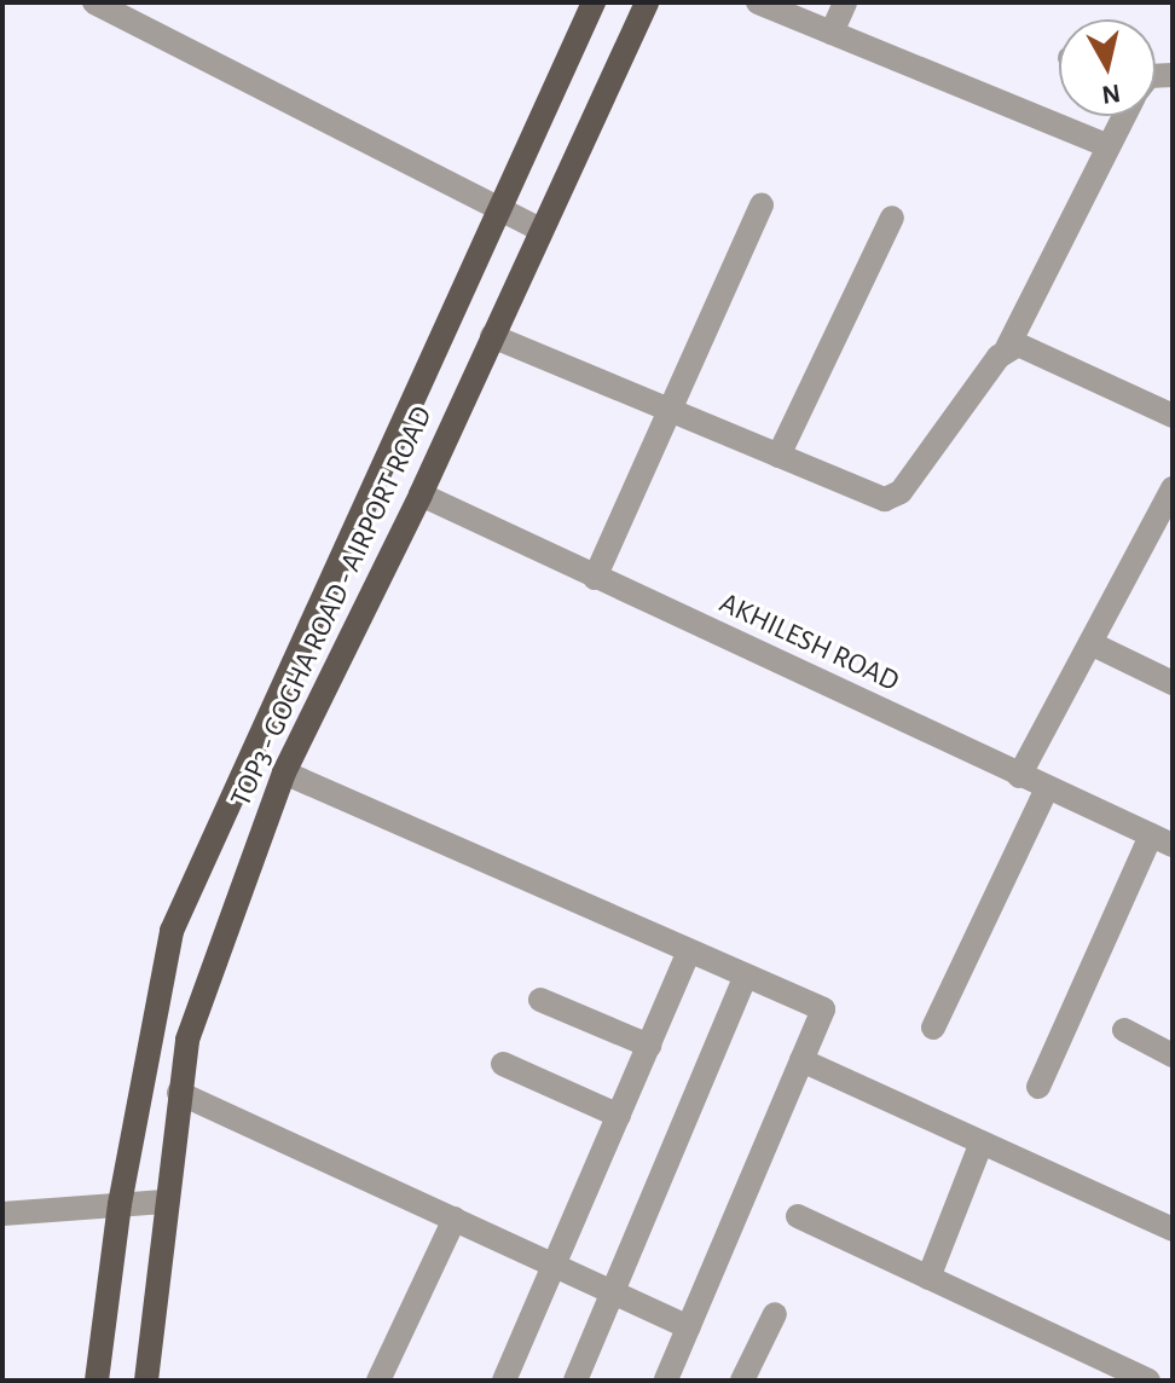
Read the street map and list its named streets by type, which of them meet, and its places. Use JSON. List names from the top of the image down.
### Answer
{
  "streets": {
    "main road": ["TOP3 - GOGHA ROAD - AIRPORT ROAD"],
    "street": ["AKHILESH ROAD"]
  },
  "crossings": [
    ["TOP3 - GOGHA ROAD - AIRPORT ROAD", "AKHILESH ROAD"]
  ],
  "north": "bottom"
}
